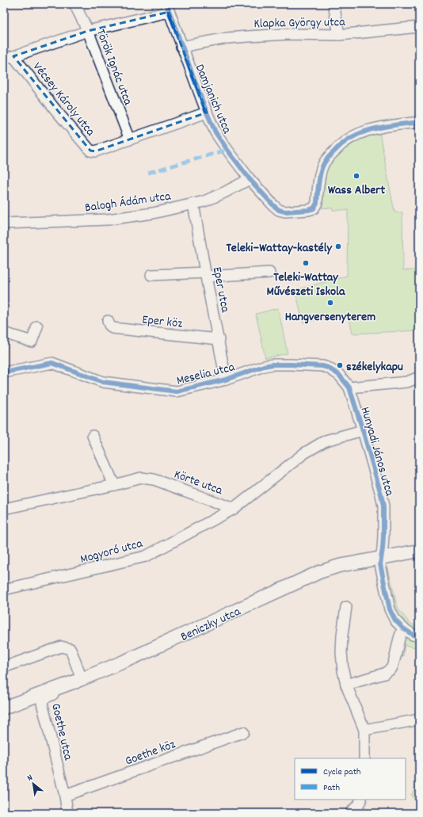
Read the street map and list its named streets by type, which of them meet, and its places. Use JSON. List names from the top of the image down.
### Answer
{
  "streets": {
    "main road": ["Beniczky utca"],
    "street": [
      "Klapka György utca",
      "Török Ignác utca",
      "Vécsey Károly utca",
      "Damjanich utca",
      "Balogh Ádám utca",
      "Eper utca",
      "Eper köz",
      "Meselia utca",
      "Hunyadi János utca",
      "Körte utca",
      "Mogyoró utca",
      "Goethe utca",
      "Goethe köz"
    ]
  },
  "crossings": [
    ["Klapka György utca", "Damjanich utca"],
    ["Török Ignác utca", "Vécsey Károly utca"],
    ["Vécsey Károly utca", "Damjanich utca"],
    ["Damjanich utca", "Balogh Ádám utca"],
    ["Balogh Ádám utca", "Eper utca"],
    ["Eper utca", "Eper köz"],
    ["Eper utca", "Meselia utca"],
    ["Meselia utca", "Hunyadi János utca"],
    ["Hunyadi János utca", "Körte utca"],
    ["Hunyadi János utca", "Beniczky utca"],
    ["Körte utca", "Mogyoró utca"],
    ["Beniczky utca", "Goethe utca"],
    ["Goethe utca", "Goethe köz"]
  ],
  "places": [
    "Wass Albert",
    "Teleki–Wattay-kastély",
    "Teleki-Wattay Művészeti Iskola",
    "Hangversenyterem",
    "székelykapu"
  ],
  "legend": ["Cycle path", "Path"],
  "north": "top left"
}
